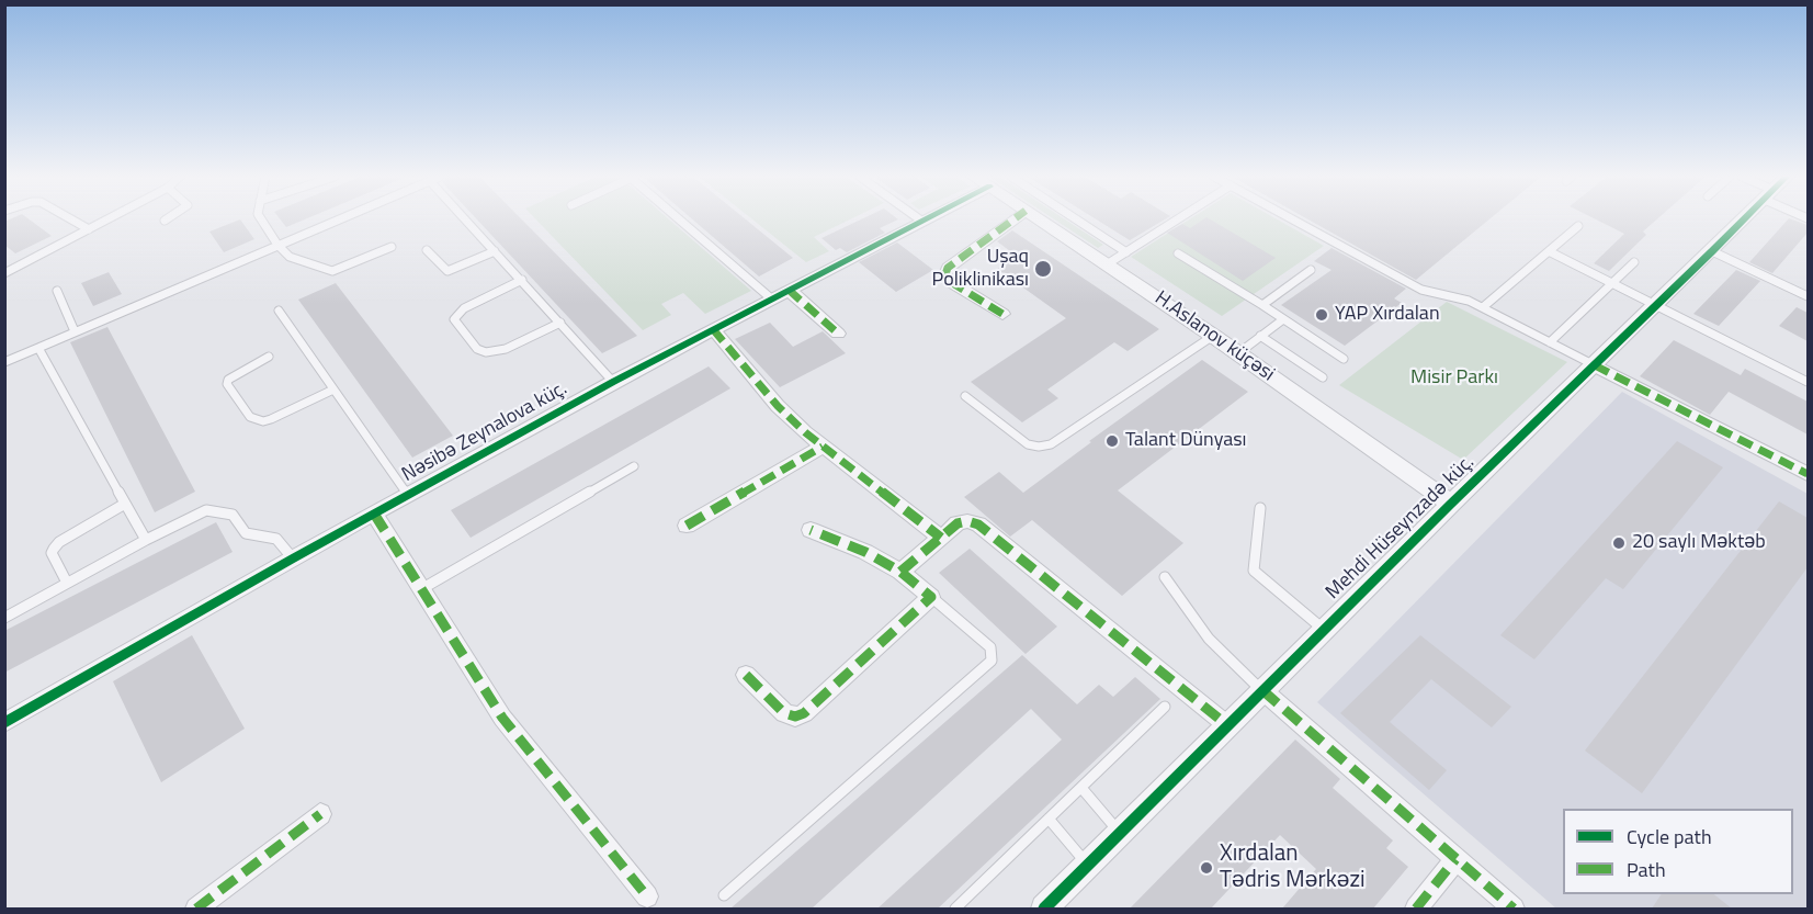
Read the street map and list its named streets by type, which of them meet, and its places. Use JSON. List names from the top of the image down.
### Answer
{
  "streets": {
    "street": ["H.Aslanov küçəsi", "Nəsibə Zeynalova küç.", "Mehdi Hüseynzadə küç."]
  },
  "crossings": [
    ["H.Aslanov küçəsi", "Mehdi Hüseynzadə küç."]
  ],
  "parks": ["Misir Parkı"],
  "places": [
    "Uşaq Poliklinikası",
    "YAP Xırdalan",
    "Talant Dünyası",
    "20 saylı Məktəb",
    "Xırdalan Tədris Mərkəzi"
  ],
  "legend": ["Cycle path", "Path"]
}
